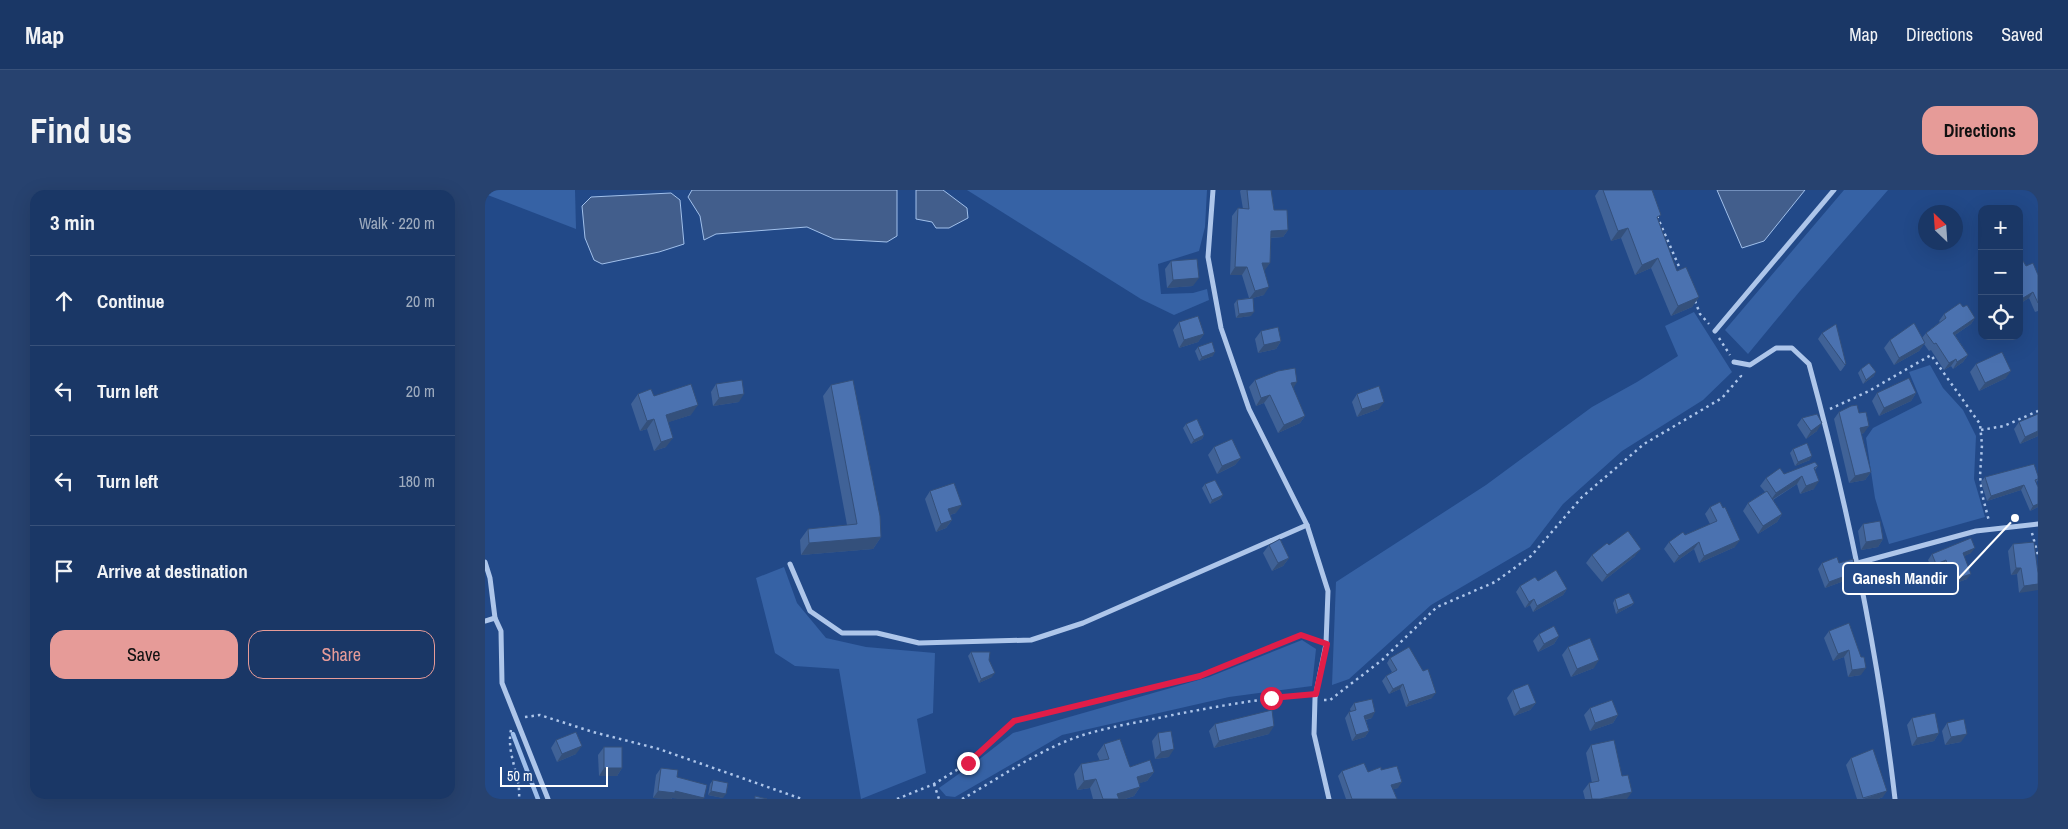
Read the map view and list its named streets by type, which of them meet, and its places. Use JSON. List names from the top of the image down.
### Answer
{
  "places": ["Ganesh Mandir"],
  "scale_bar": "50 m",
  "north": "top left",
  "page": {
    "header": "Map",
    "nav": ["Map", "Directions", "Saved"],
    "buttons": [
      "Directions",
      ["Save", "Share"]
    ],
    "title": "Find us",
    "heading": ["3 min", "Walk · 220 m"],
    "map_buttons": ["+", "−"],
    "list": [
      ["Continue", "20 m"],
      ["Turn left", "20 m"],
      ["Turn left", "180 m"],
      "Arrive at destination"
    ],
    "scale": "50 m"
  }
}
